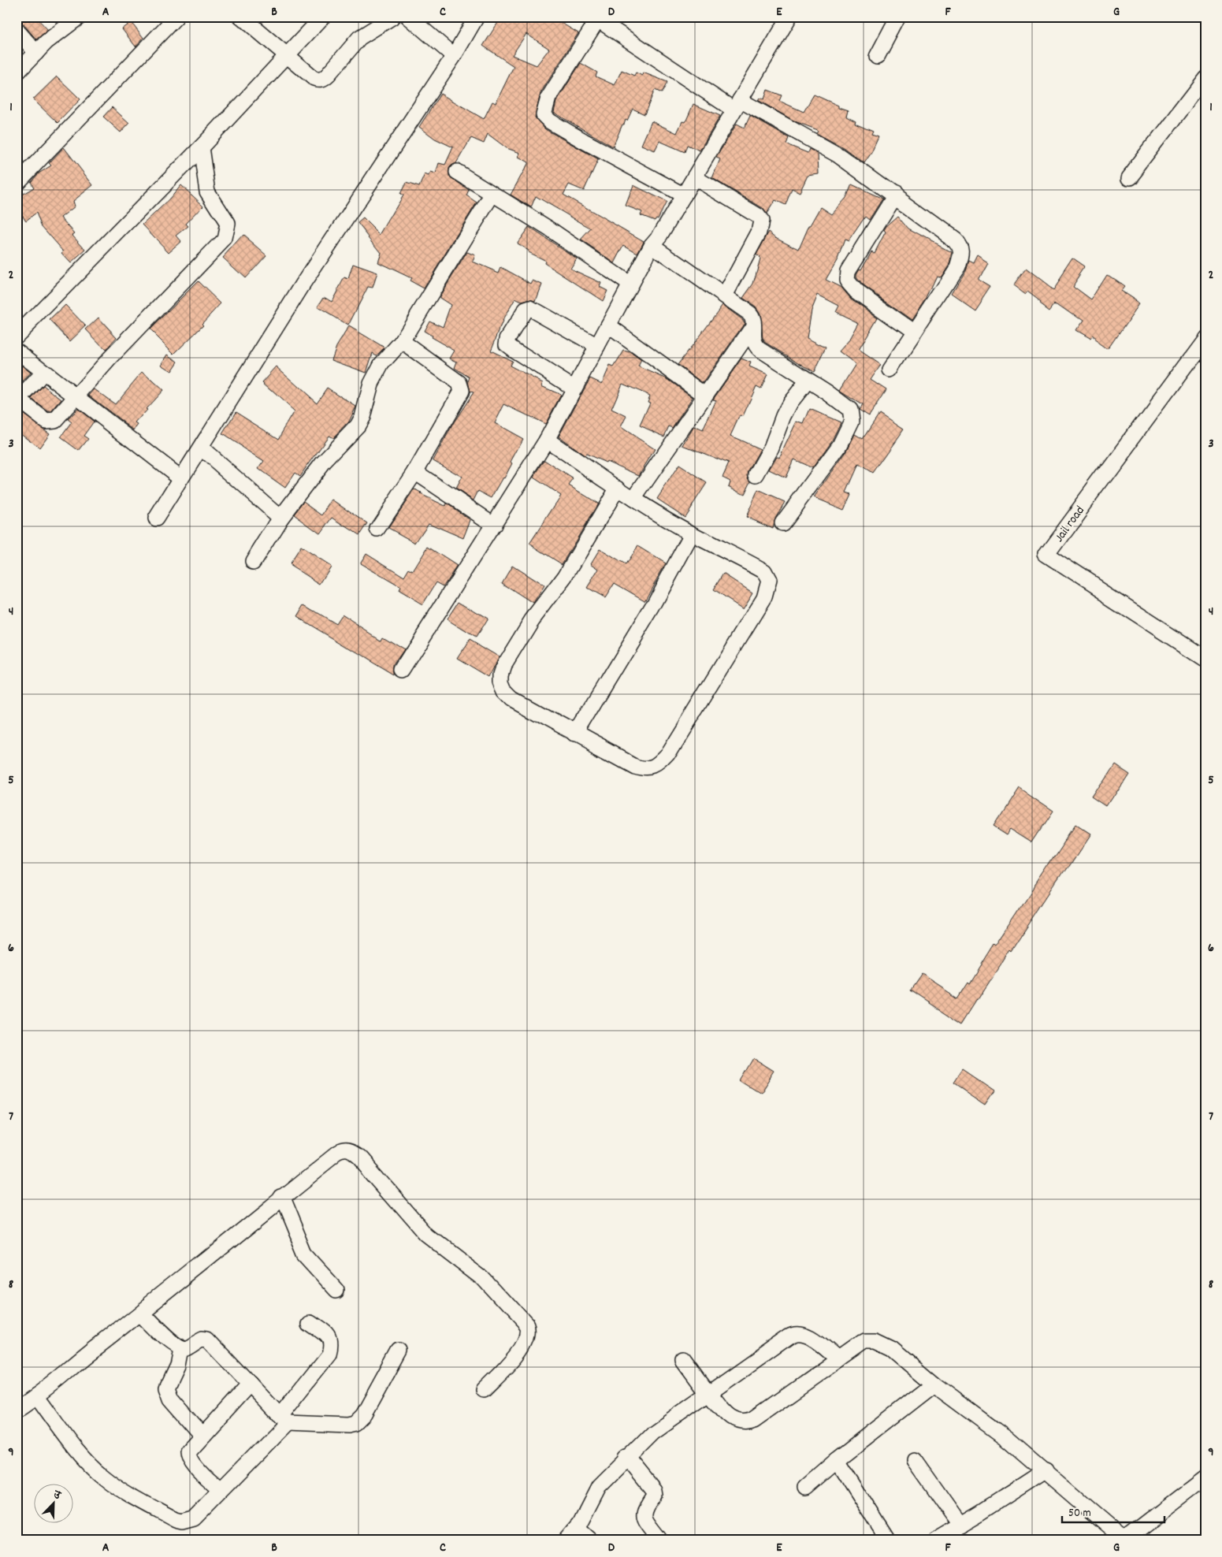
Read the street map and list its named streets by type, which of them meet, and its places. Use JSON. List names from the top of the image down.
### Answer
{
  "streets": {
    "street": ["Jail road"]
  },
  "scale_bar": "50 m",
  "north": "top right",
  "grid": {
    "columns": [
      "A",
      "B",
      "C",
      "D",
      "E",
      "F",
      "G"
    ],
    "rows": [
      "1",
      "2",
      "3",
      "4",
      "5",
      "6",
      "7",
      "8",
      "9"
    ]
  }
}
